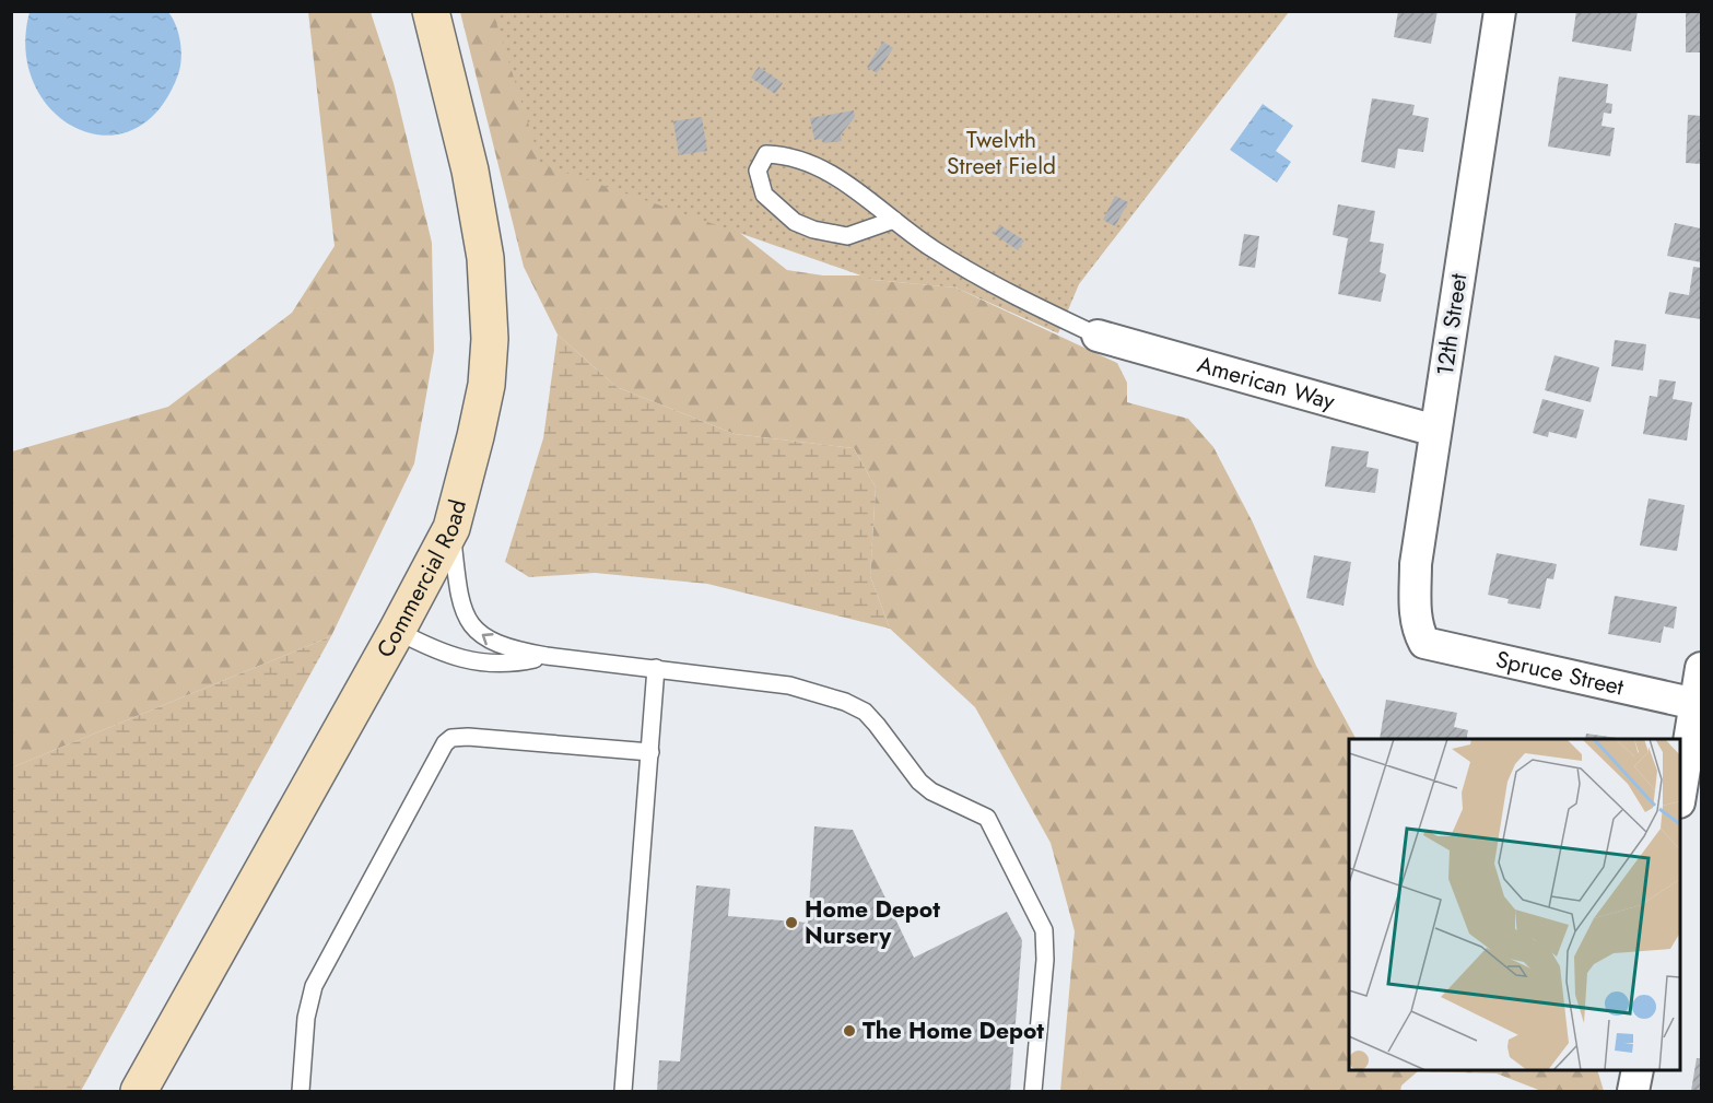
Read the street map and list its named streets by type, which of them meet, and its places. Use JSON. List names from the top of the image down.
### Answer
{
  "streets": {
    "street": [
      "12th Street",
      "American Way",
      "Commercial Road",
      "Spruce Street"
    ]
  },
  "crossings": [
    ["12th Street", "American Way"],
    ["12th Street", "Spruce Street"]
  ],
  "parks": ["Twelvth Street Field"],
  "places": ["Home Depot Nursery", "The Home Depot"]
}
